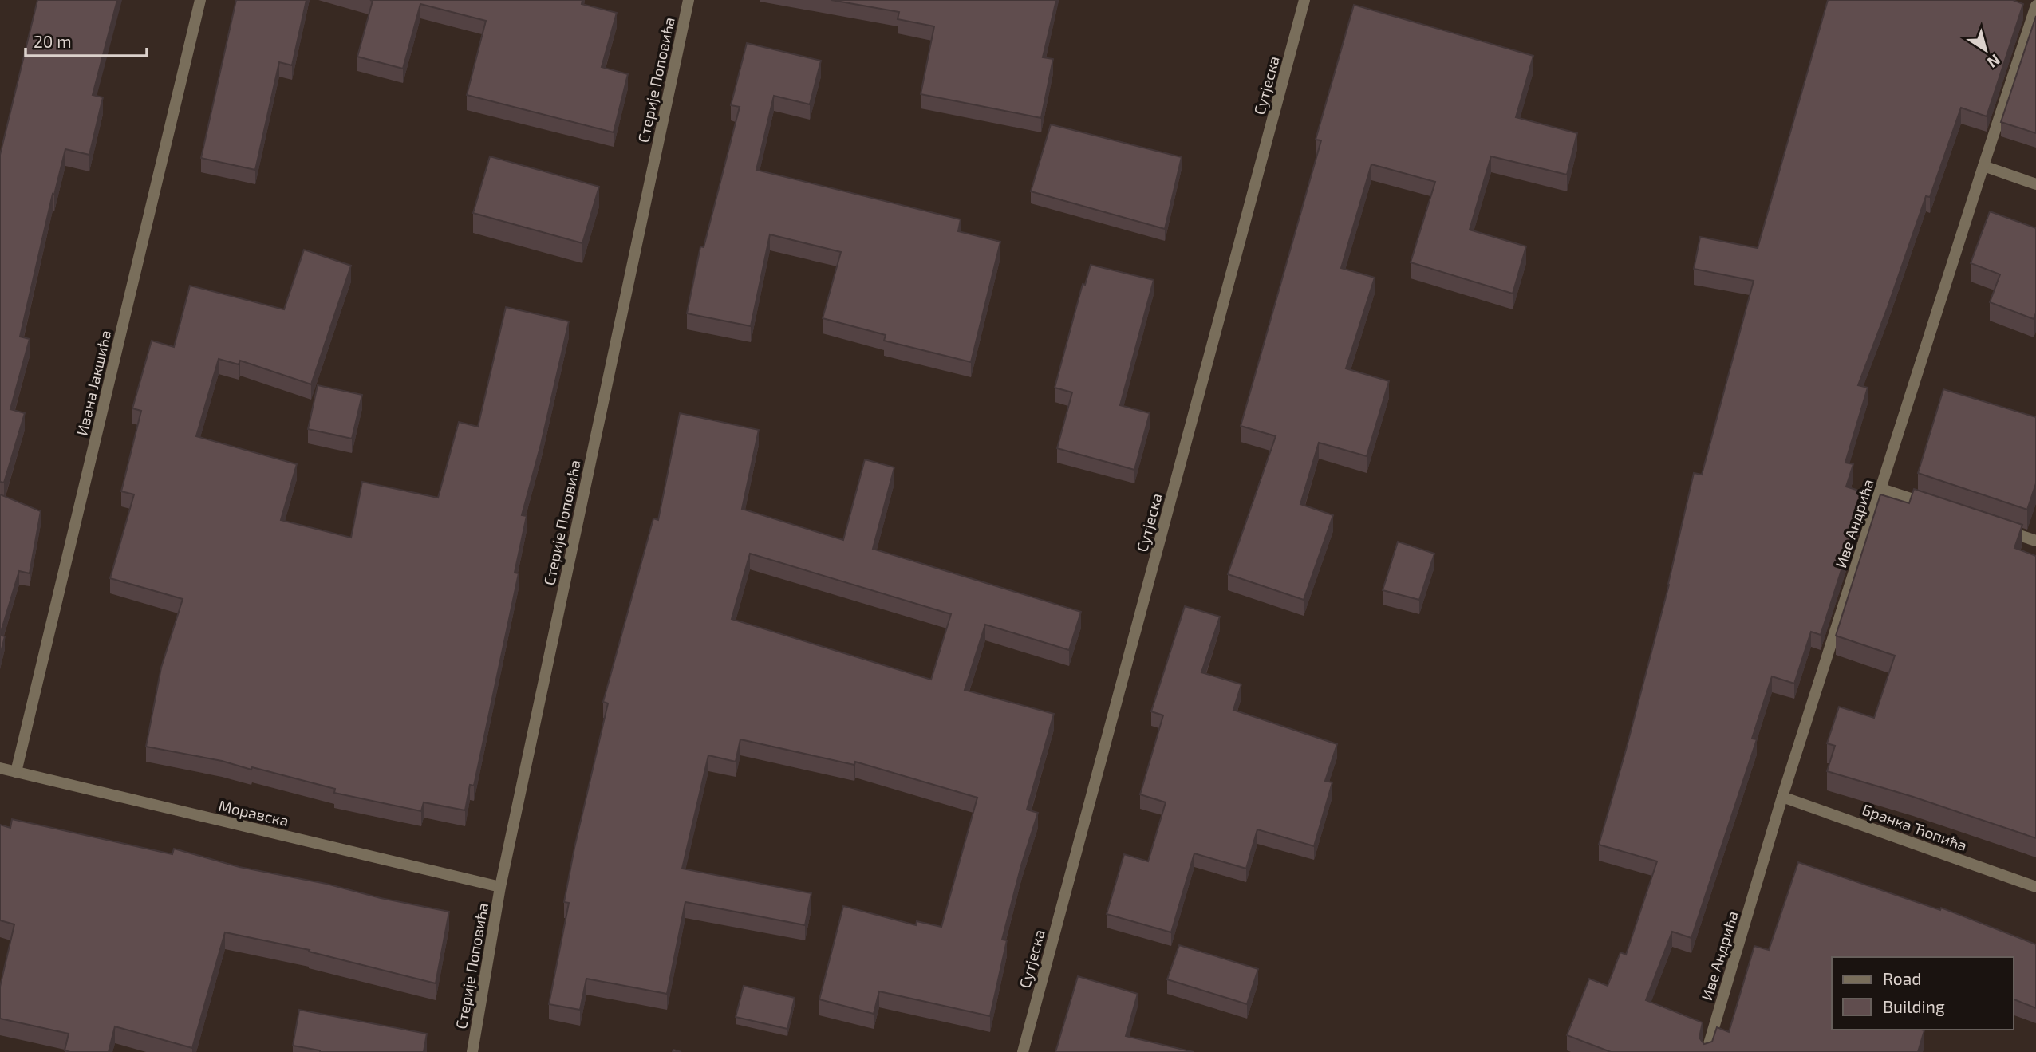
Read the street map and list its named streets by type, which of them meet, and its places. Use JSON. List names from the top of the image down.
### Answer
{
  "streets": {
    "street": [
      "Стерије Поповића",
      "Сутјеска",
      "Ивана Јакшића",
      "Иве Андрића",
      "Моравска",
      "Бранка Ћопића"
    ]
  },
  "crossings": [
    ["Стерије Поповића", "Моравска"],
    ["Ивана Јакшића", "Моравска"],
    ["Иве Андрића", "Бранка Ћопића"]
  ],
  "legend": ["Road", "Building"],
  "scale_bar": "20 m",
  "north": "bottom right"
}
